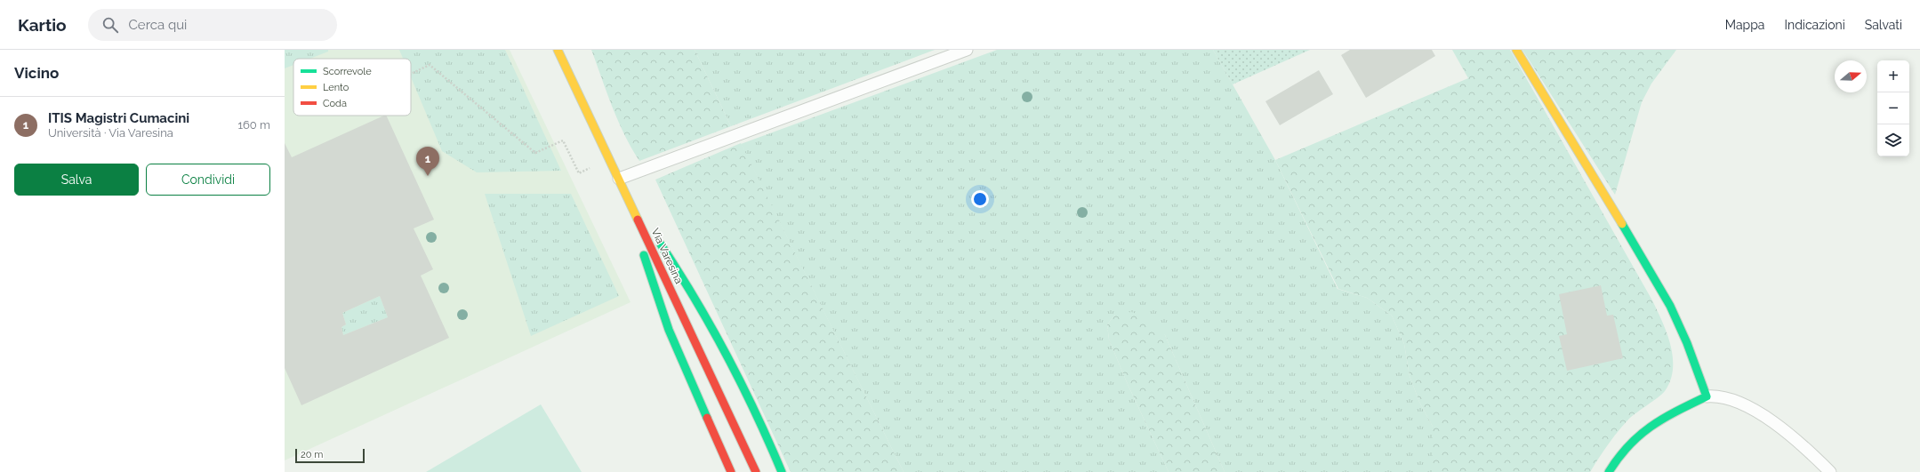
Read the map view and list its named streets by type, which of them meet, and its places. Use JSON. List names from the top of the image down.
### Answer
{
  "streets": {
    "main road": ["Via Varesina"]
  },
  "legend": ["Scorrevole", "Lento", "Coda"],
  "scale_bar": "20 m",
  "north": "right",
  "page": {
    "header": "Kartio",
    "search": "Cerca qui",
    "nav": ["Mappa", "Indicazioni", "Salvati"],
    "heading": "Vicino",
    "map_buttons": ["+", "−"],
    "list": [
      {
        "mark": "1",
        "name": "ITIS Magistri Cumacini",
        "note": "Università · Via Varesina",
        "value": "160 m"
      }
    ],
    "pins": "1",
    "buttons": ["Salva", "Condividi"],
    "scale": "20 m"
  }
}
